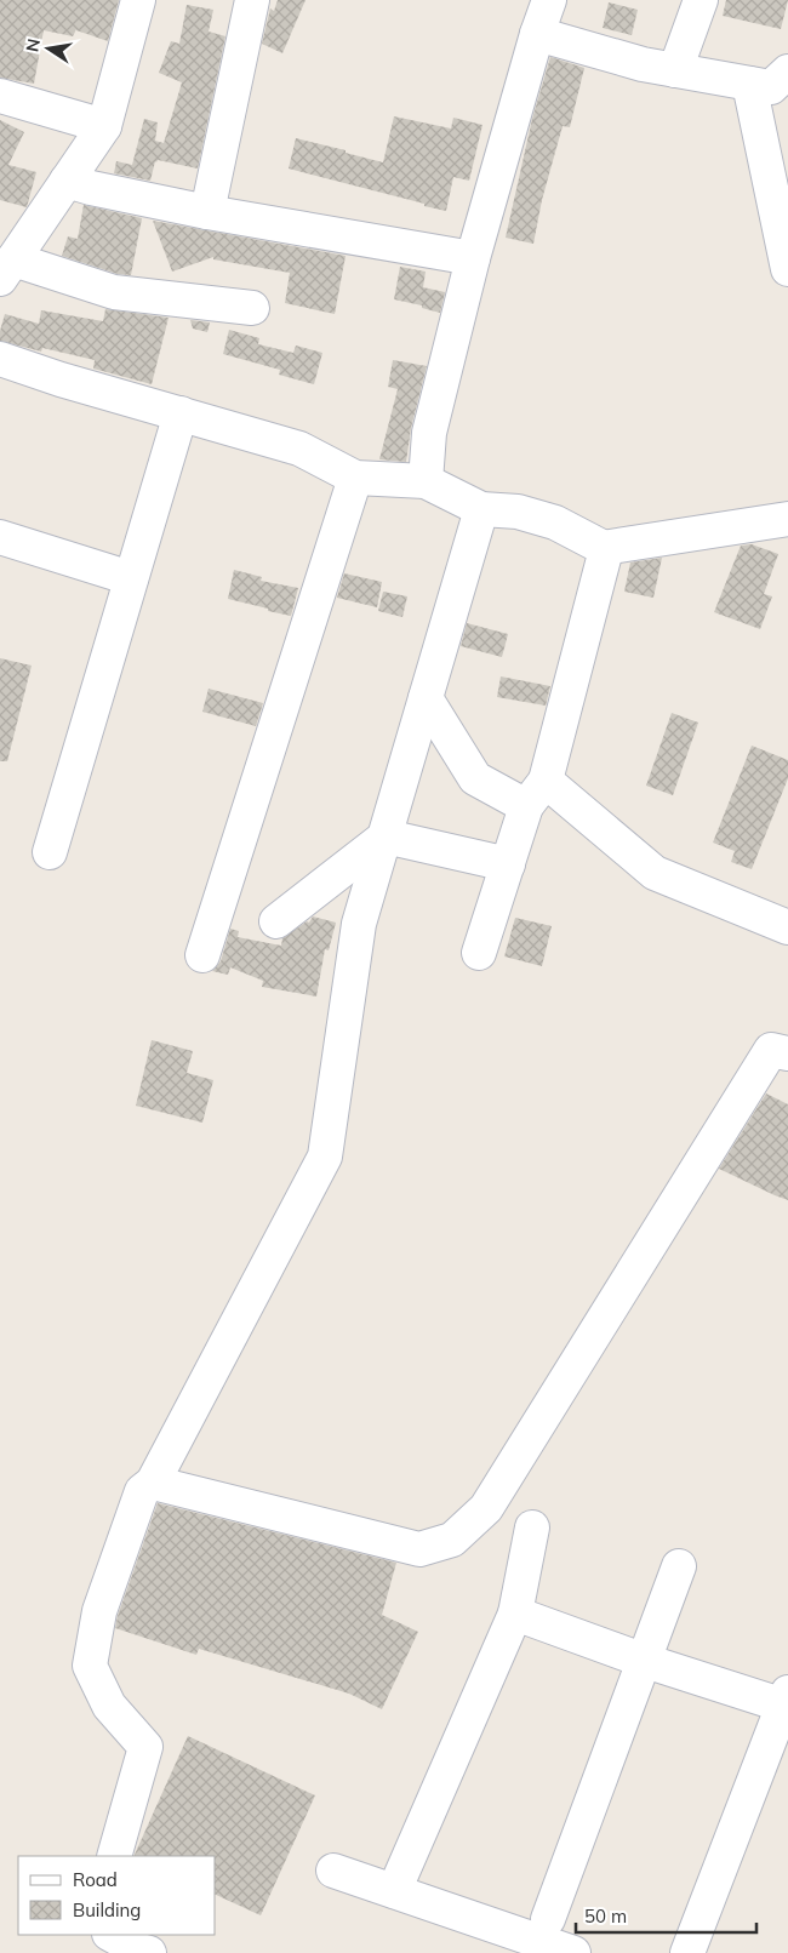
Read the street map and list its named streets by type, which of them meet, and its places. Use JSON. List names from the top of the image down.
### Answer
{
  "legend": ["Road", "Building"],
  "scale_bar": "50 m",
  "north": "left"
}
